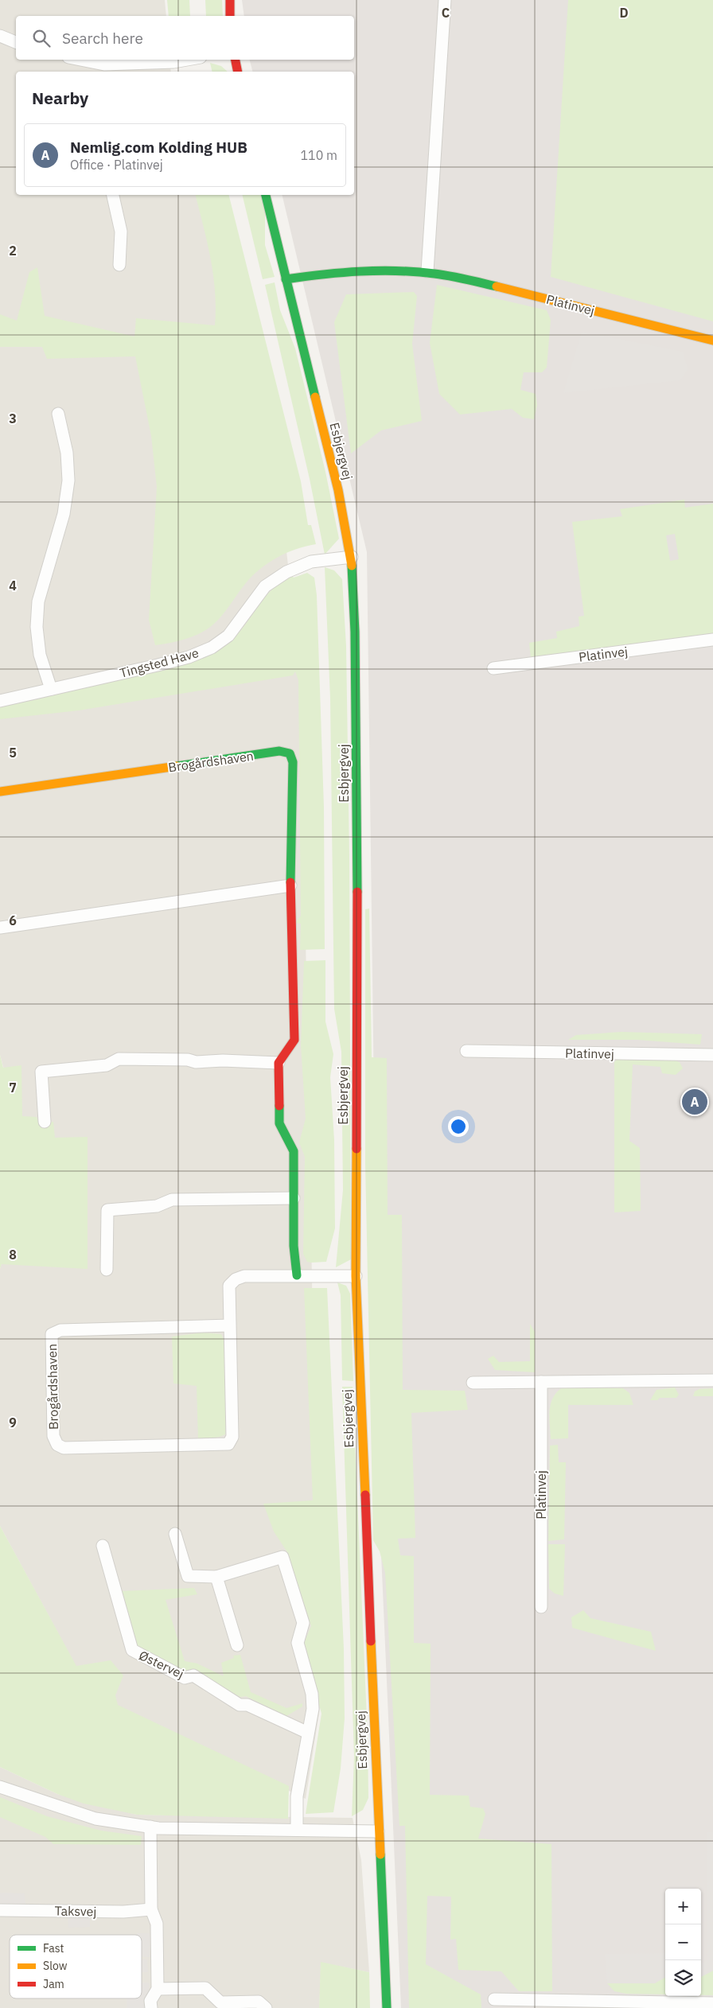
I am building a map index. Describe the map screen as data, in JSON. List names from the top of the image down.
{
  "streets": {
    "main road": ["Platinvej", "Esbjergvej", "Brogårdshaven"],
    "street": ["Tingsted Have", "Østervej", "Taksvej"]
  },
  "crossings": [
    ["Platinvej", "Esbjergvej"],
    ["Esbjergvej", "Tingsted Have"],
    ["Esbjergvej", "Brogårdshaven"]
  ],
  "legend": ["Fast", "Slow", "Jam"],
  "page": {
    "search": "Search here",
    "heading": "Nearby",
    "list": [
      {
        "mark": "A",
        "name": "Nemlig.com Kolding HUB",
        "note": "Office · Platinvej",
        "value": "110 m"
      }
    ],
    "pins": "A",
    "map_buttons": ["+", "−"]
  },
  "grid": {
    "columns": ["C", "D"],
    "rows": [
      "2",
      "3",
      "4",
      "5",
      "6",
      "7",
      "8",
      "9"
    ]
  }
}
